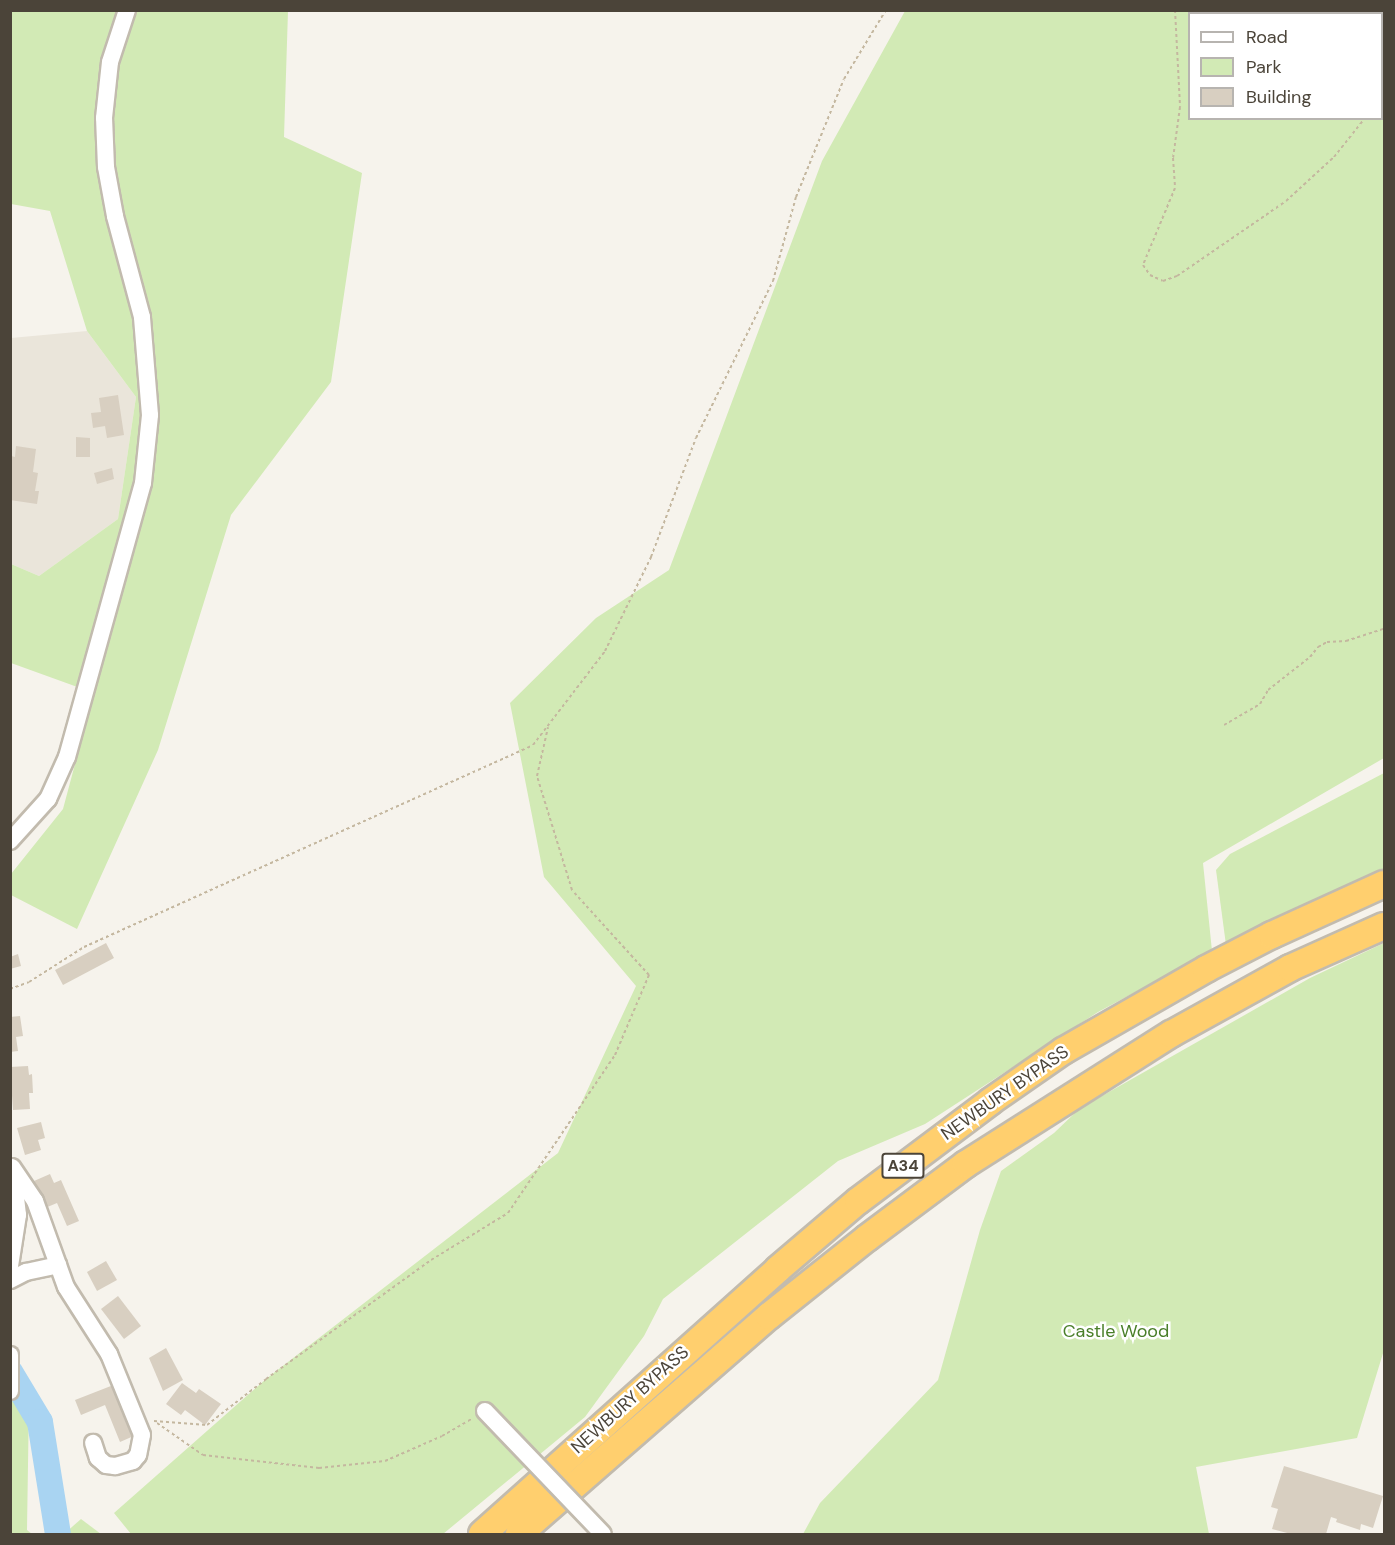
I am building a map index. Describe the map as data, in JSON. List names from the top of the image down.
{
  "streets": {
    "highway": ["NEWBURY BYPASS", "A34"]
  },
  "parks": ["Castle Wood"],
  "legend": ["Road", "Park", "Building"]
}
